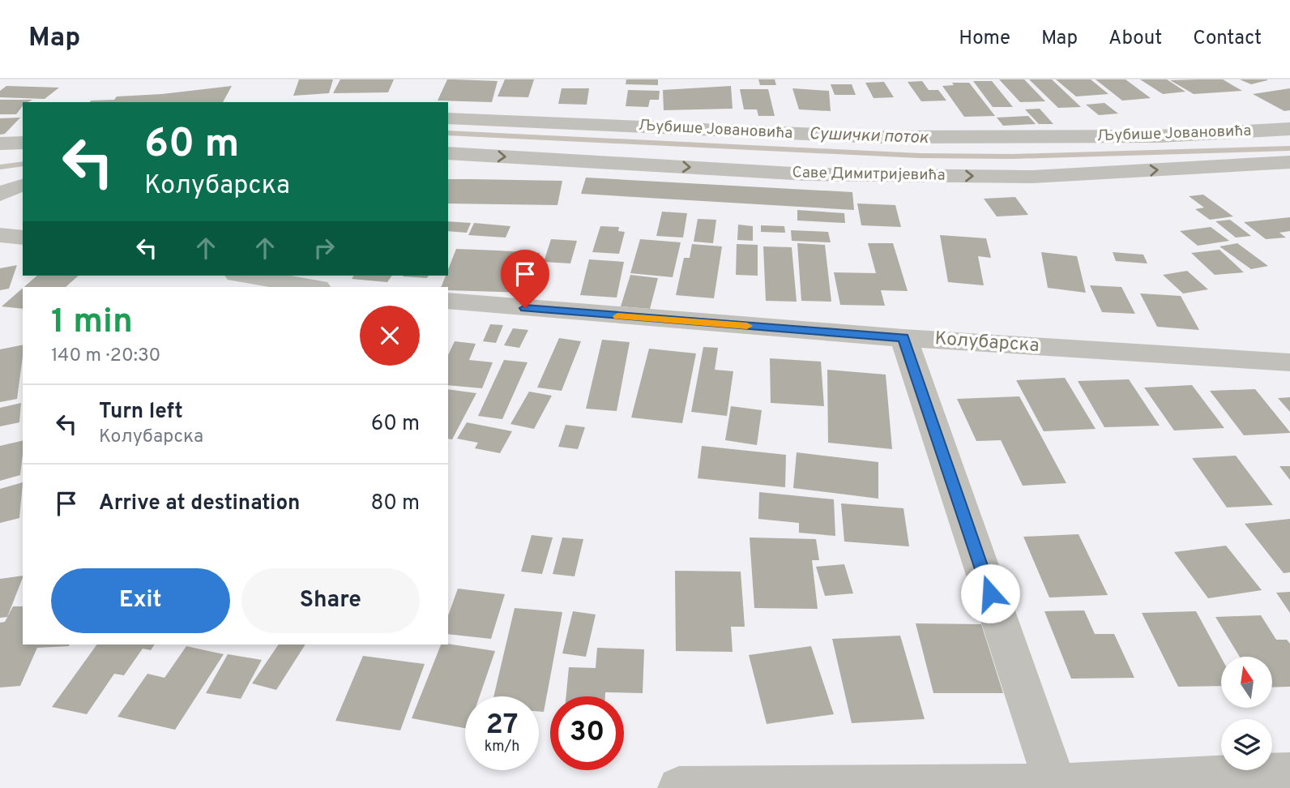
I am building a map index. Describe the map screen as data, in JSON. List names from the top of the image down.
{
  "streets": {
    "street": ["Љубише Јовановића", "Саве Димитријевића", "Колубарска"]
  },
  "one_way": ["Саве Димитријевића"],
  "water": ["Сушички поток"],
  "north": "top",
  "page": {
    "header": "Map",
    "nav": [
      "Home",
      "Map",
      "About",
      "Contact"
    ],
    "turn": ["60 m", "Колубарска"],
    "heading": ["1 min", "140 m · 20:30"],
    "list": [
      {
        "name": "Turn left",
        "note": "Колубарска",
        "value": "60 m"
      },
      {
        "name": "Arrive at destination",
        "value": "80 m"
      }
    ],
    "buttons": ["Exit", "Share"],
    "speed": "27 km/h",
    "limit": "30"
  }
}
